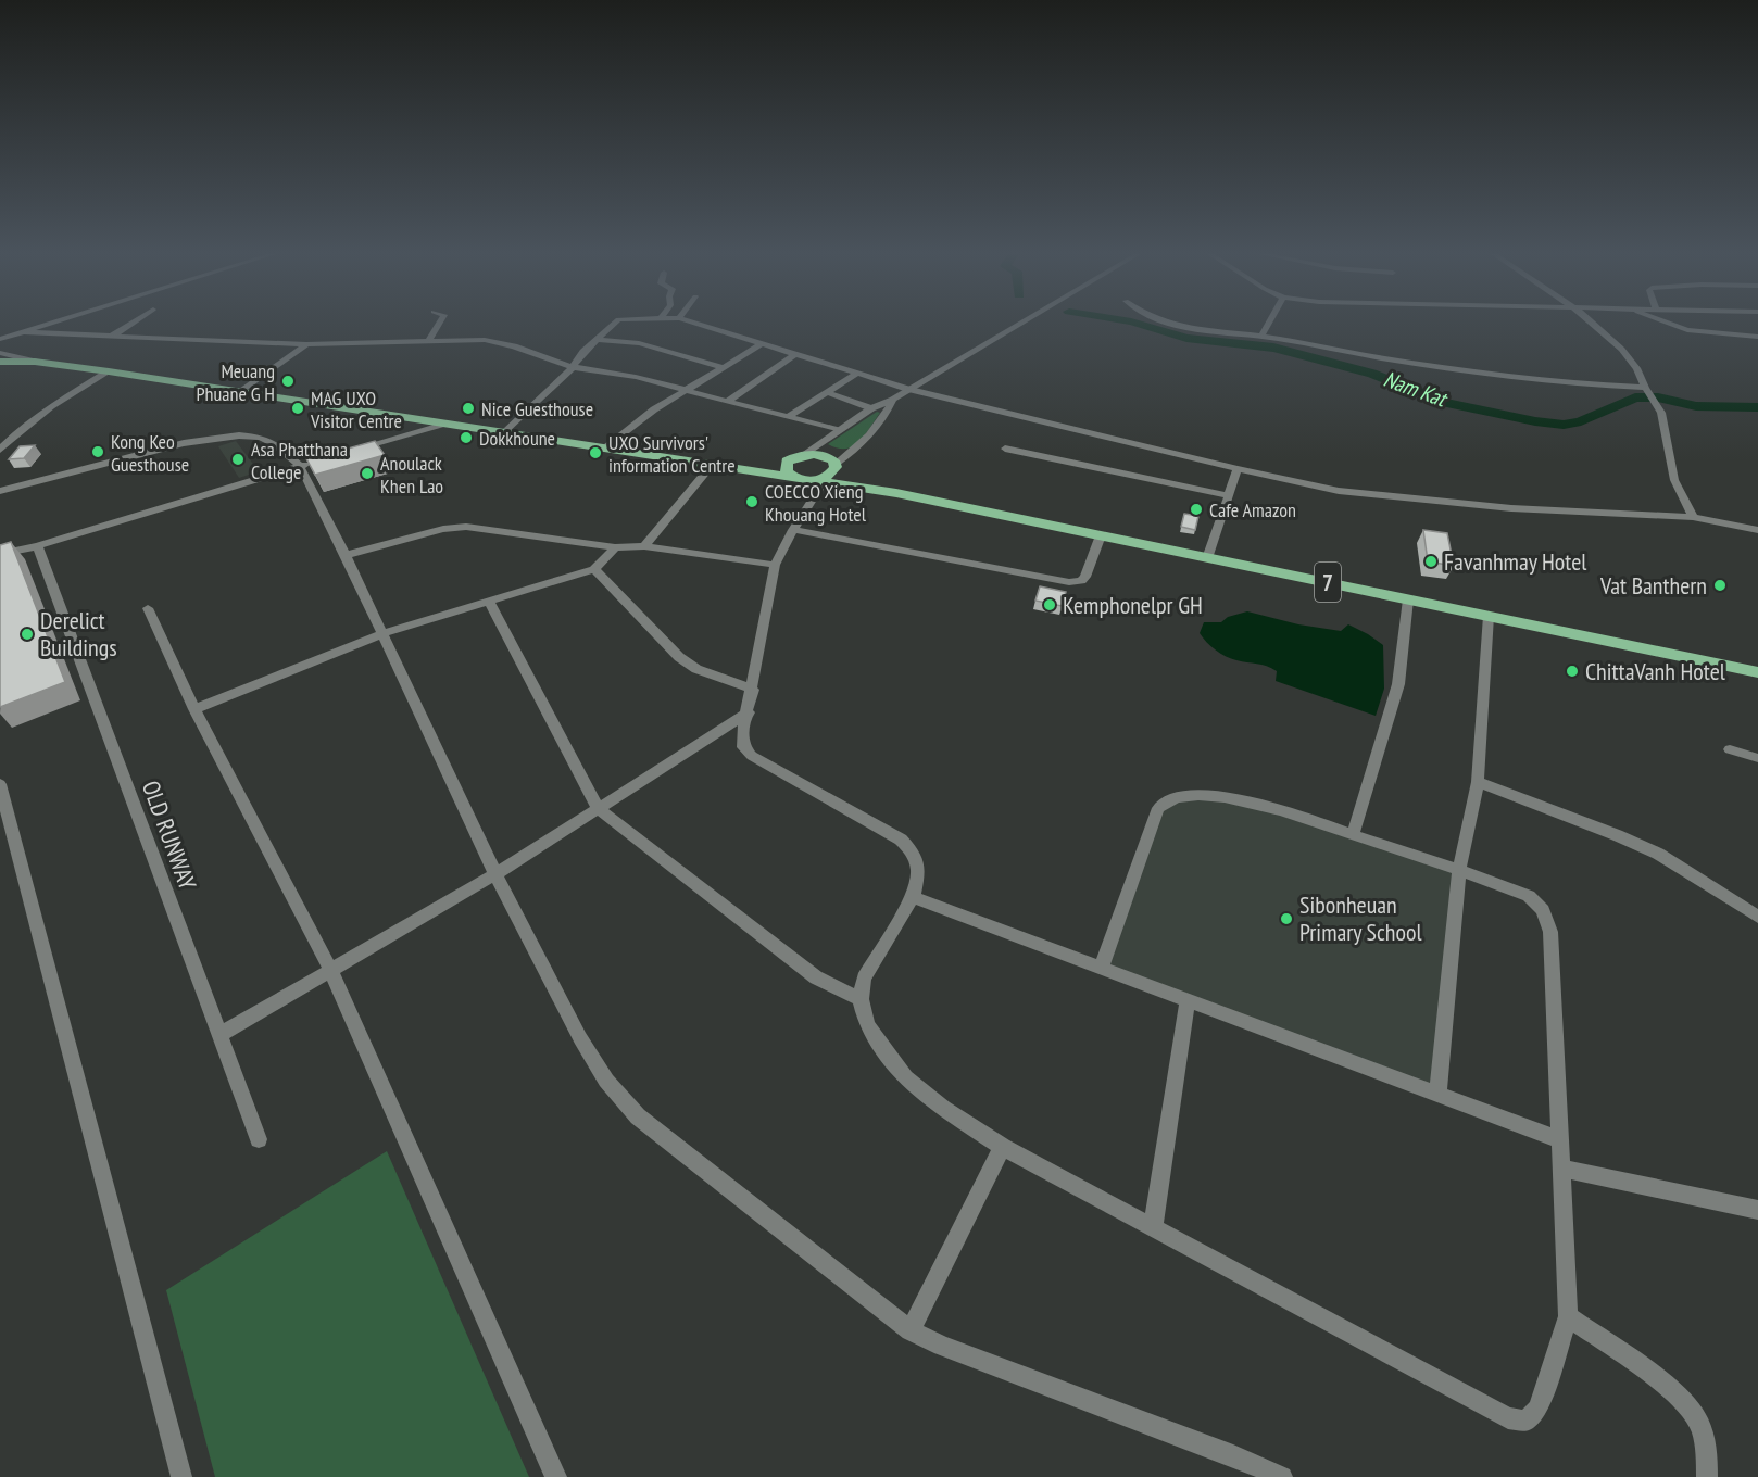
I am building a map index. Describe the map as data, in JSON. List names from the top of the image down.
{
  "streets": {
    "highway": ["7"],
    "street": ["OLD RUNWAY"]
  },
  "water": ["Nam Kat"],
  "places": [
    "Meuang Phuane G H",
    "MAG UXO Visitor Centre",
    "Nice Guesthouse",
    "Dokkhoune",
    "Kong Keo Guesthouse",
    "UXO Survivors' information Centre",
    "Asa Phatthana College",
    "Anoulack Khen Lao",
    "COECCO Xieng Khouang Hotel",
    "Cafe Amazon",
    "Favanhmay Hotel",
    "Vat Banthern",
    "Kemphonelpr GH",
    "Derelict Buildings",
    "ChittaVanh Hotel",
    "Sibonheuan Primary School"
  ]
}
